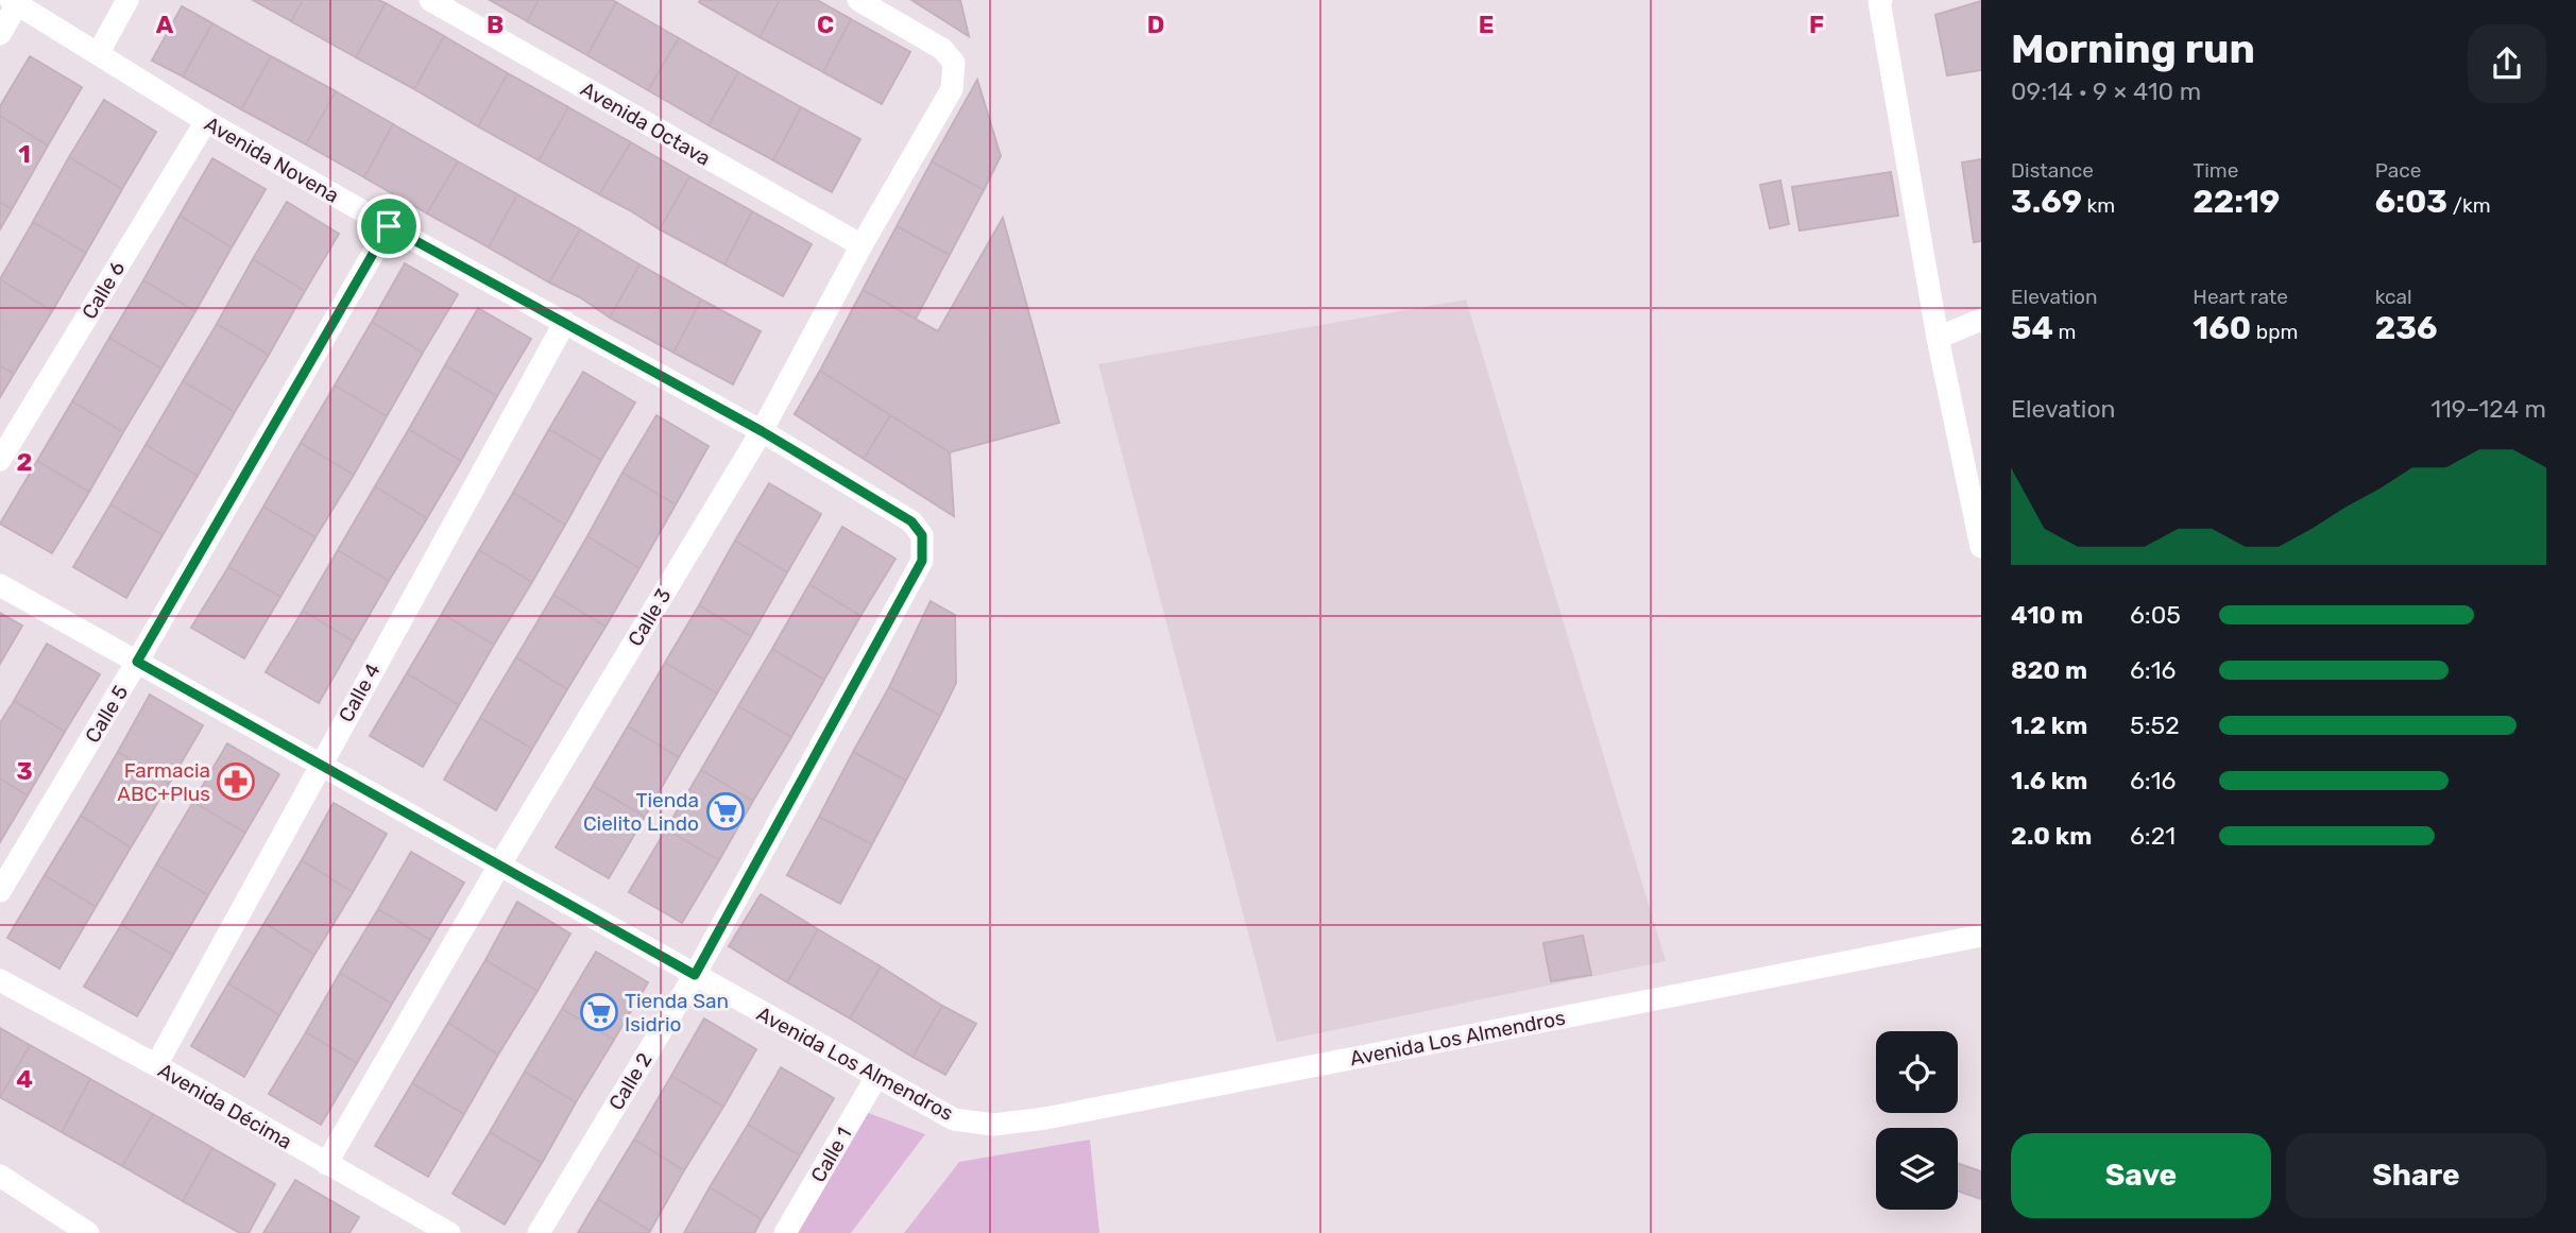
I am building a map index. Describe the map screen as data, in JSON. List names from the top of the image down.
{
  "streets": {
    "street": [
      "Avenida Octava",
      "Avenida Novena",
      "Calle 6",
      "Calle 3",
      "Calle 4",
      "Calle 5",
      "Avenida Los Almendros",
      "Calle 2",
      "Avenida Décima",
      "Calle 1"
    ]
  },
  "crossings": [
    ["Avenida Octava", "Calle 3"],
    ["Avenida Novena", "Calle 6"],
    ["Avenida Novena", "Calle 3"],
    ["Avenida Novena", "Calle 4"],
    ["Avenida Novena", "Calle 5"],
    ["Avenida Novena", "Calle 2"],
    ["Calle 3", "Avenida Los Almendros"],
    ["Calle 3", "Avenida Décima"],
    ["Calle 4", "Avenida Los Almendros"],
    ["Calle 4", "Avenida Décima"],
    ["Calle 5", "Avenida Los Almendros"],
    ["Avenida Los Almendros", "Calle 2"],
    ["Avenida Los Almendros", "Calle 1"]
  ],
  "places": {
    "pharmacy": ["Farmacia ABC+Plus"],
    "supermarket": ["Tienda Cielito Lindo", "Tienda San Isidrio"]
  },
  "page": {
    "heading": ["Morning run", "09:14 · 9 × 410 m"],
    "stats": [
      ["Distance", "3.69 km"],
      ["Time", "22:19"],
      ["Pace", "6:03 /km"],
      ["Elevation", "54 m"],
      ["Heart rate", "160 bpm"],
      ["kcal", "236"]
    ],
    "chart": ["Elevation", "119–124 m"],
    "list": [
      {
        "name": "410 m",
        "note": "6:05"
      },
      {
        "name": "820 m",
        "note": "6:16"
      },
      {
        "name": "1.2 km",
        "note": "5:52"
      },
      {
        "name": "1.6 km",
        "note": "6:16"
      },
      {
        "name": "2.0 km",
        "note": "6:21"
      }
    ],
    "buttons": ["Save", "Share"]
  },
  "grid": {
    "columns": [
      "A",
      "B",
      "C",
      "D",
      "E",
      "F"
    ],
    "rows": [
      "1",
      "2",
      "3",
      "4"
    ]
  }
}
